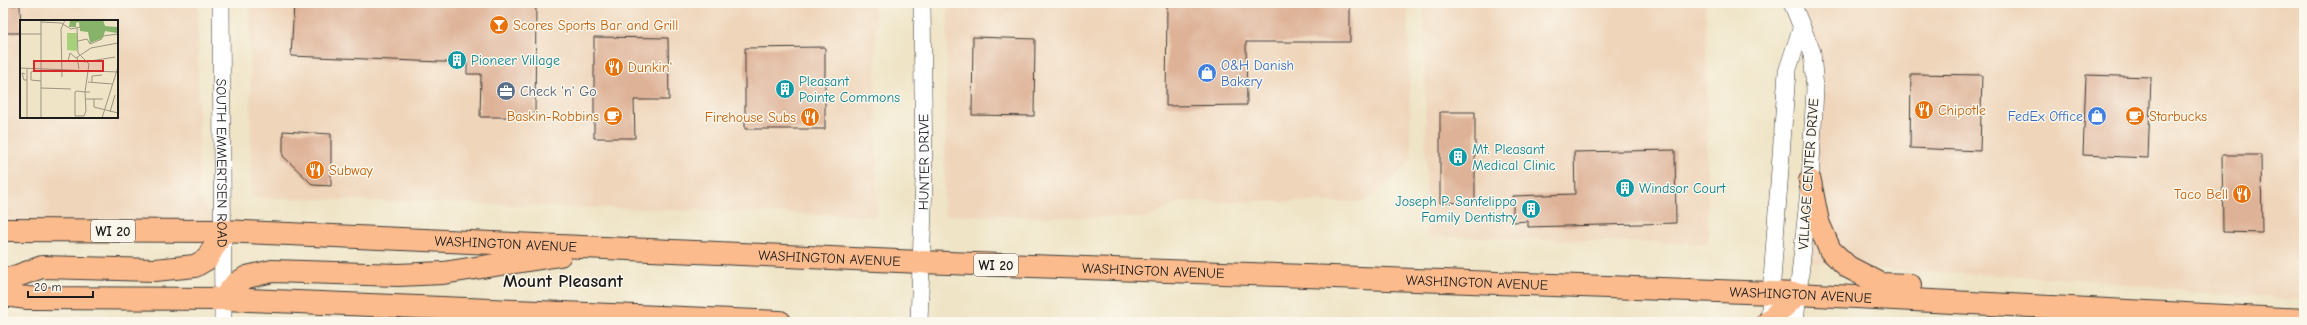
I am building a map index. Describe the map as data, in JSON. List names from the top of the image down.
{
  "streets": {
    "main road": ["WI 20", "WASHINGTON AVENUE"],
    "street": ["SOUTH EMMERTSEN ROAD", "HUNTER DRIVE", "VILLAGE CENTER DRIVE"]
  },
  "crossings": [
    ["SOUTH EMMERTSEN ROAD", "WASHINGTON AVENUE"],
    ["HUNTER DRIVE", "WASHINGTON AVENUE"],
    ["VILLAGE CENTER DRIVE", "WASHINGTON AVENUE"]
  ],
  "districts": ["Mount Pleasant"],
  "places": {
    "bar": ["Scores Sports Bar and Grill"],
    "building": [
      "Pioneer Village",
      "Pleasant Pointe Commons",
      "Mt. Pleasant Medical Clinic",
      "Windsor Court",
      "Joseph P. Sanfelippo Family Dentistry"
    ],
    "restaurant": [
      "Dunkin'",
      "Chipotle",
      "Firehouse Subs",
      "Subway",
      "Taco Bell"
    ],
    "shop": ["O&H Danish Bakery", "FedEx Office"],
    "office": ["Check 'n' Go"],
    "cafe": ["Baskin-Robbins", "Starbucks"]
  },
  "scale_bar": "20 m"
}
